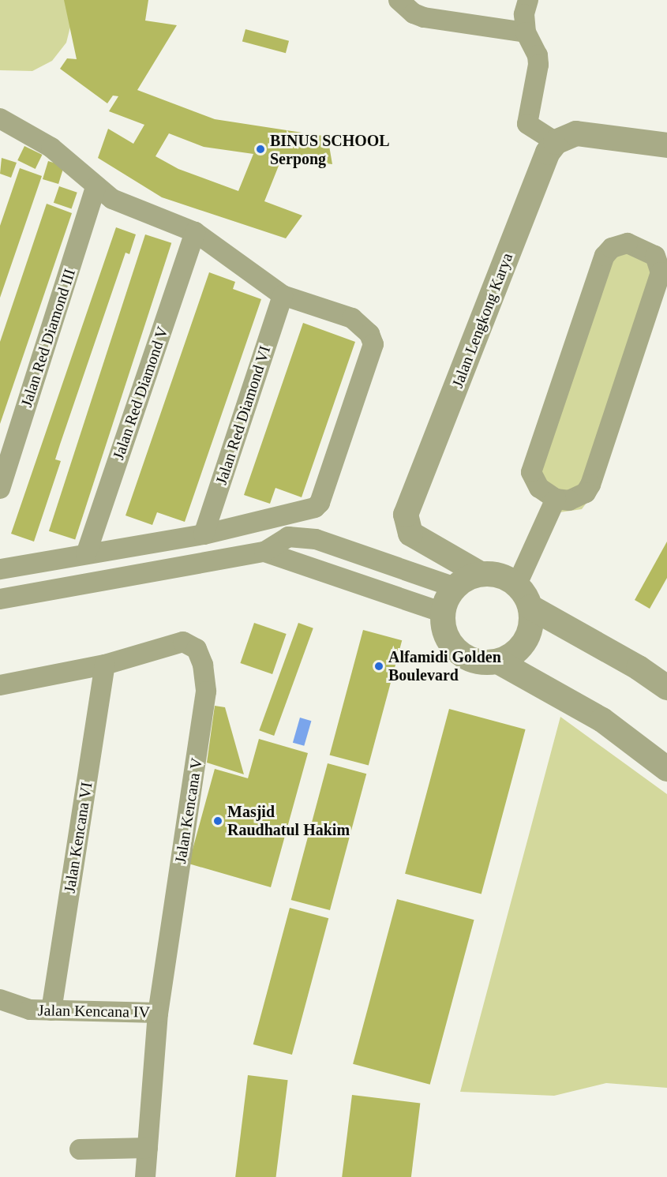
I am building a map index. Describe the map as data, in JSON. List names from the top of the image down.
{
  "streets": {
    "street": [
      "Jalan Lengkong Karya",
      "Jalan Red Diamond III",
      "Jalan Red Diamond V",
      "Jalan Red Diamond VI",
      "Jalan Kencana V",
      "Jalan Kencana VI",
      "Jalan Kencana IV"
    ]
  },
  "crossings": [
    ["Jalan Kencana V", "Jalan Kencana VI"],
    ["Jalan Kencana V", "Jalan Kencana IV"],
    ["Jalan Kencana VI", "Jalan Kencana IV"]
  ],
  "places": ["BINUS SCHOOL Serpong", "Alfamidi Golden Boulevard", "Masjid Raudhatul Hakim"]
}
